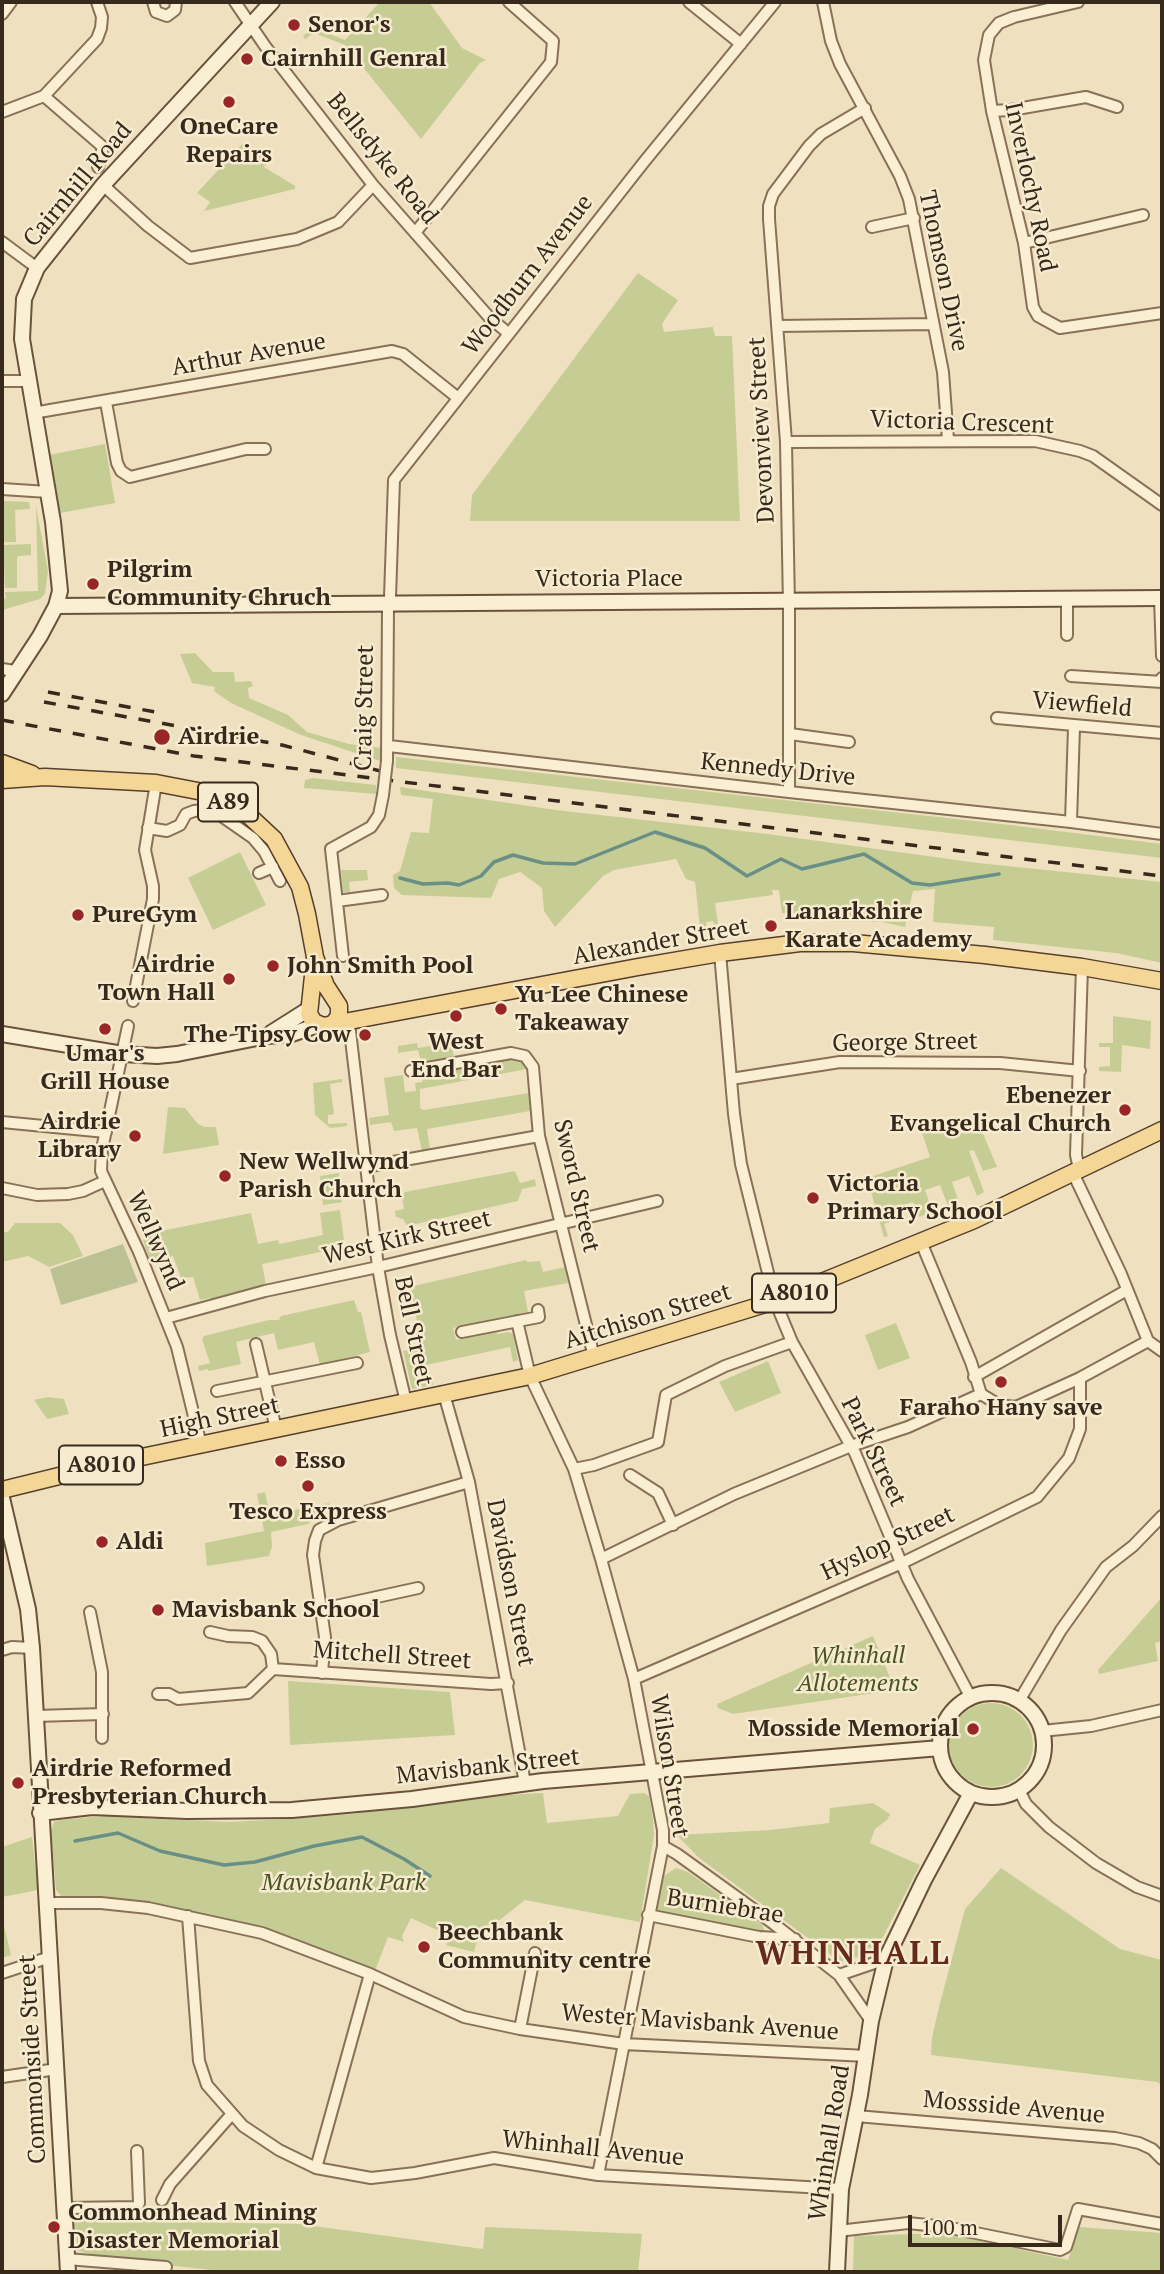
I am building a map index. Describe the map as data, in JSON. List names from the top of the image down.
{
  "streets": {
    "main road": [
      "A89",
      "Alexander Street",
      "A8010",
      "Aitchison Street",
      "High Street"
    ],
    "street": [
      "Bellsdyke Road",
      "Cairnhill Road",
      "Inverlochy Road",
      "Thomson Drive",
      "Woodburn Avenue",
      "Arthur Avenue",
      "Victoria Crescent",
      "Devonview Street",
      "Victoria Place",
      "Viewfield",
      "Craig Street",
      "Kennedy Drive",
      "George Street",
      "Sword Street",
      "West Kirk Street",
      "Wellwynd",
      "Bell Street",
      "Park Street",
      "Hyslop Street",
      "Davidson Street",
      "Mitchell Street",
      "Wilson Street",
      "Mavisbank Street",
      "Burniebrae",
      "Wester Mavisbank Avenue",
      "Commonside Street",
      "Mossside Avenue",
      "Whinhall Road",
      "Whinhall Avenue"
    ]
  },
  "crossings": [
    ["Bellsdyke Road", "Cairnhill Road"],
    ["Bellsdyke Road", "Woodburn Avenue"],
    ["Cairnhill Road", "Arthur Avenue"],
    ["Cairnhill Road", "Victoria Place"],
    ["Thomson Drive", "Victoria Crescent"],
    ["Thomson Drive", "Devonview Street"],
    ["Woodburn Avenue", "Arthur Avenue"],
    ["Woodburn Avenue", "Victoria Place"],
    ["Woodburn Avenue", "Craig Street"],
    ["Victoria Crescent", "Devonview Street"],
    ["Devonview Street", "Victoria Place"],
    ["Devonview Street", "Kennedy Drive"],
    ["Victoria Place", "Craig Street"],
    ["Craig Street", "Kennedy Drive"],
    ["A89", "Alexander Street"],
    ["A89", "Bell Street"],
    ["Alexander Street", "Bell Street"],
    ["Alexander Street", "Park Street"],
    ["George Street", "Park Street"],
    ["Sword Street", "West Kirk Street"],
    ["Sword Street", "Aitchison Street"],
    ["West Kirk Street", "Wellwynd"],
    ["West Kirk Street", "Bell Street"],
    ["Wellwynd", "High Street"],
    ["Aitchison Street", "Bell Street"],
    ["Aitchison Street", "High Street"],
    ["Aitchison Street", "Park Street"],
    ["Aitchison Street", "Davidson Street"],
    ["Aitchison Street", "Wilson Street"],
    ["Bell Street", "High Street"],
    ["Park Street", "Hyslop Street"],
    ["Park Street", "Mavisbank Street"],
    ["Park Street", "Whinhall Road"],
    ["Hyslop Street", "Wilson Street"],
    ["Davidson Street", "Mitchell Street"],
    ["Davidson Street", "Mavisbank Street"],
    ["Wilson Street", "Mavisbank Street"],
    ["Wilson Street", "Burniebrae"],
    ["Wilson Street", "Wester Mavisbank Avenue"],
    ["Wilson Street", "Whinhall Avenue"],
    ["Mavisbank Street", "Commonside Street"],
    ["Mavisbank Street", "Whinhall Road"],
    ["Wester Mavisbank Avenue", "Commonside Street"],
    ["Wester Mavisbank Avenue", "Whinhall Road"],
    ["Wester Mavisbank Avenue", "Whinhall Avenue"],
    ["Mossside Avenue", "Whinhall Road"],
    ["Whinhall Road", "Whinhall Avenue"]
  ],
  "districts": ["WHINHALL"],
  "parks": ["Whinhall Allotements", "Mavisbank Park"],
  "places": [
    "Senor's",
    "Cairnhill Genral",
    "OneCare Repairs",
    "Pilgrim Community Chruch",
    "Airdrie",
    "PureGym",
    "Lanarkshire Karate Academy",
    "John Smith Pool",
    "Airdrie Town Hall",
    "Yu Lee Chinese Takeaway",
    "West End Bar",
    "Umar's Grill House",
    "The Tipsy Cow",
    "Ebenezer Evangelical Church",
    "Airdrie Library",
    "New Wellwynd Parish Church",
    "Victoria Primary School",
    "Faraho Hany save",
    "Esso",
    "Tesco Express",
    "Aldi",
    "Mavisbank School",
    "Mosside Memorial",
    "Airdrie Reformed Presbyterian Church",
    "Beechbank Community centre",
    "Commonhead Mining Disaster Memorial"
  ],
  "scale_bar": "100 m"
}
